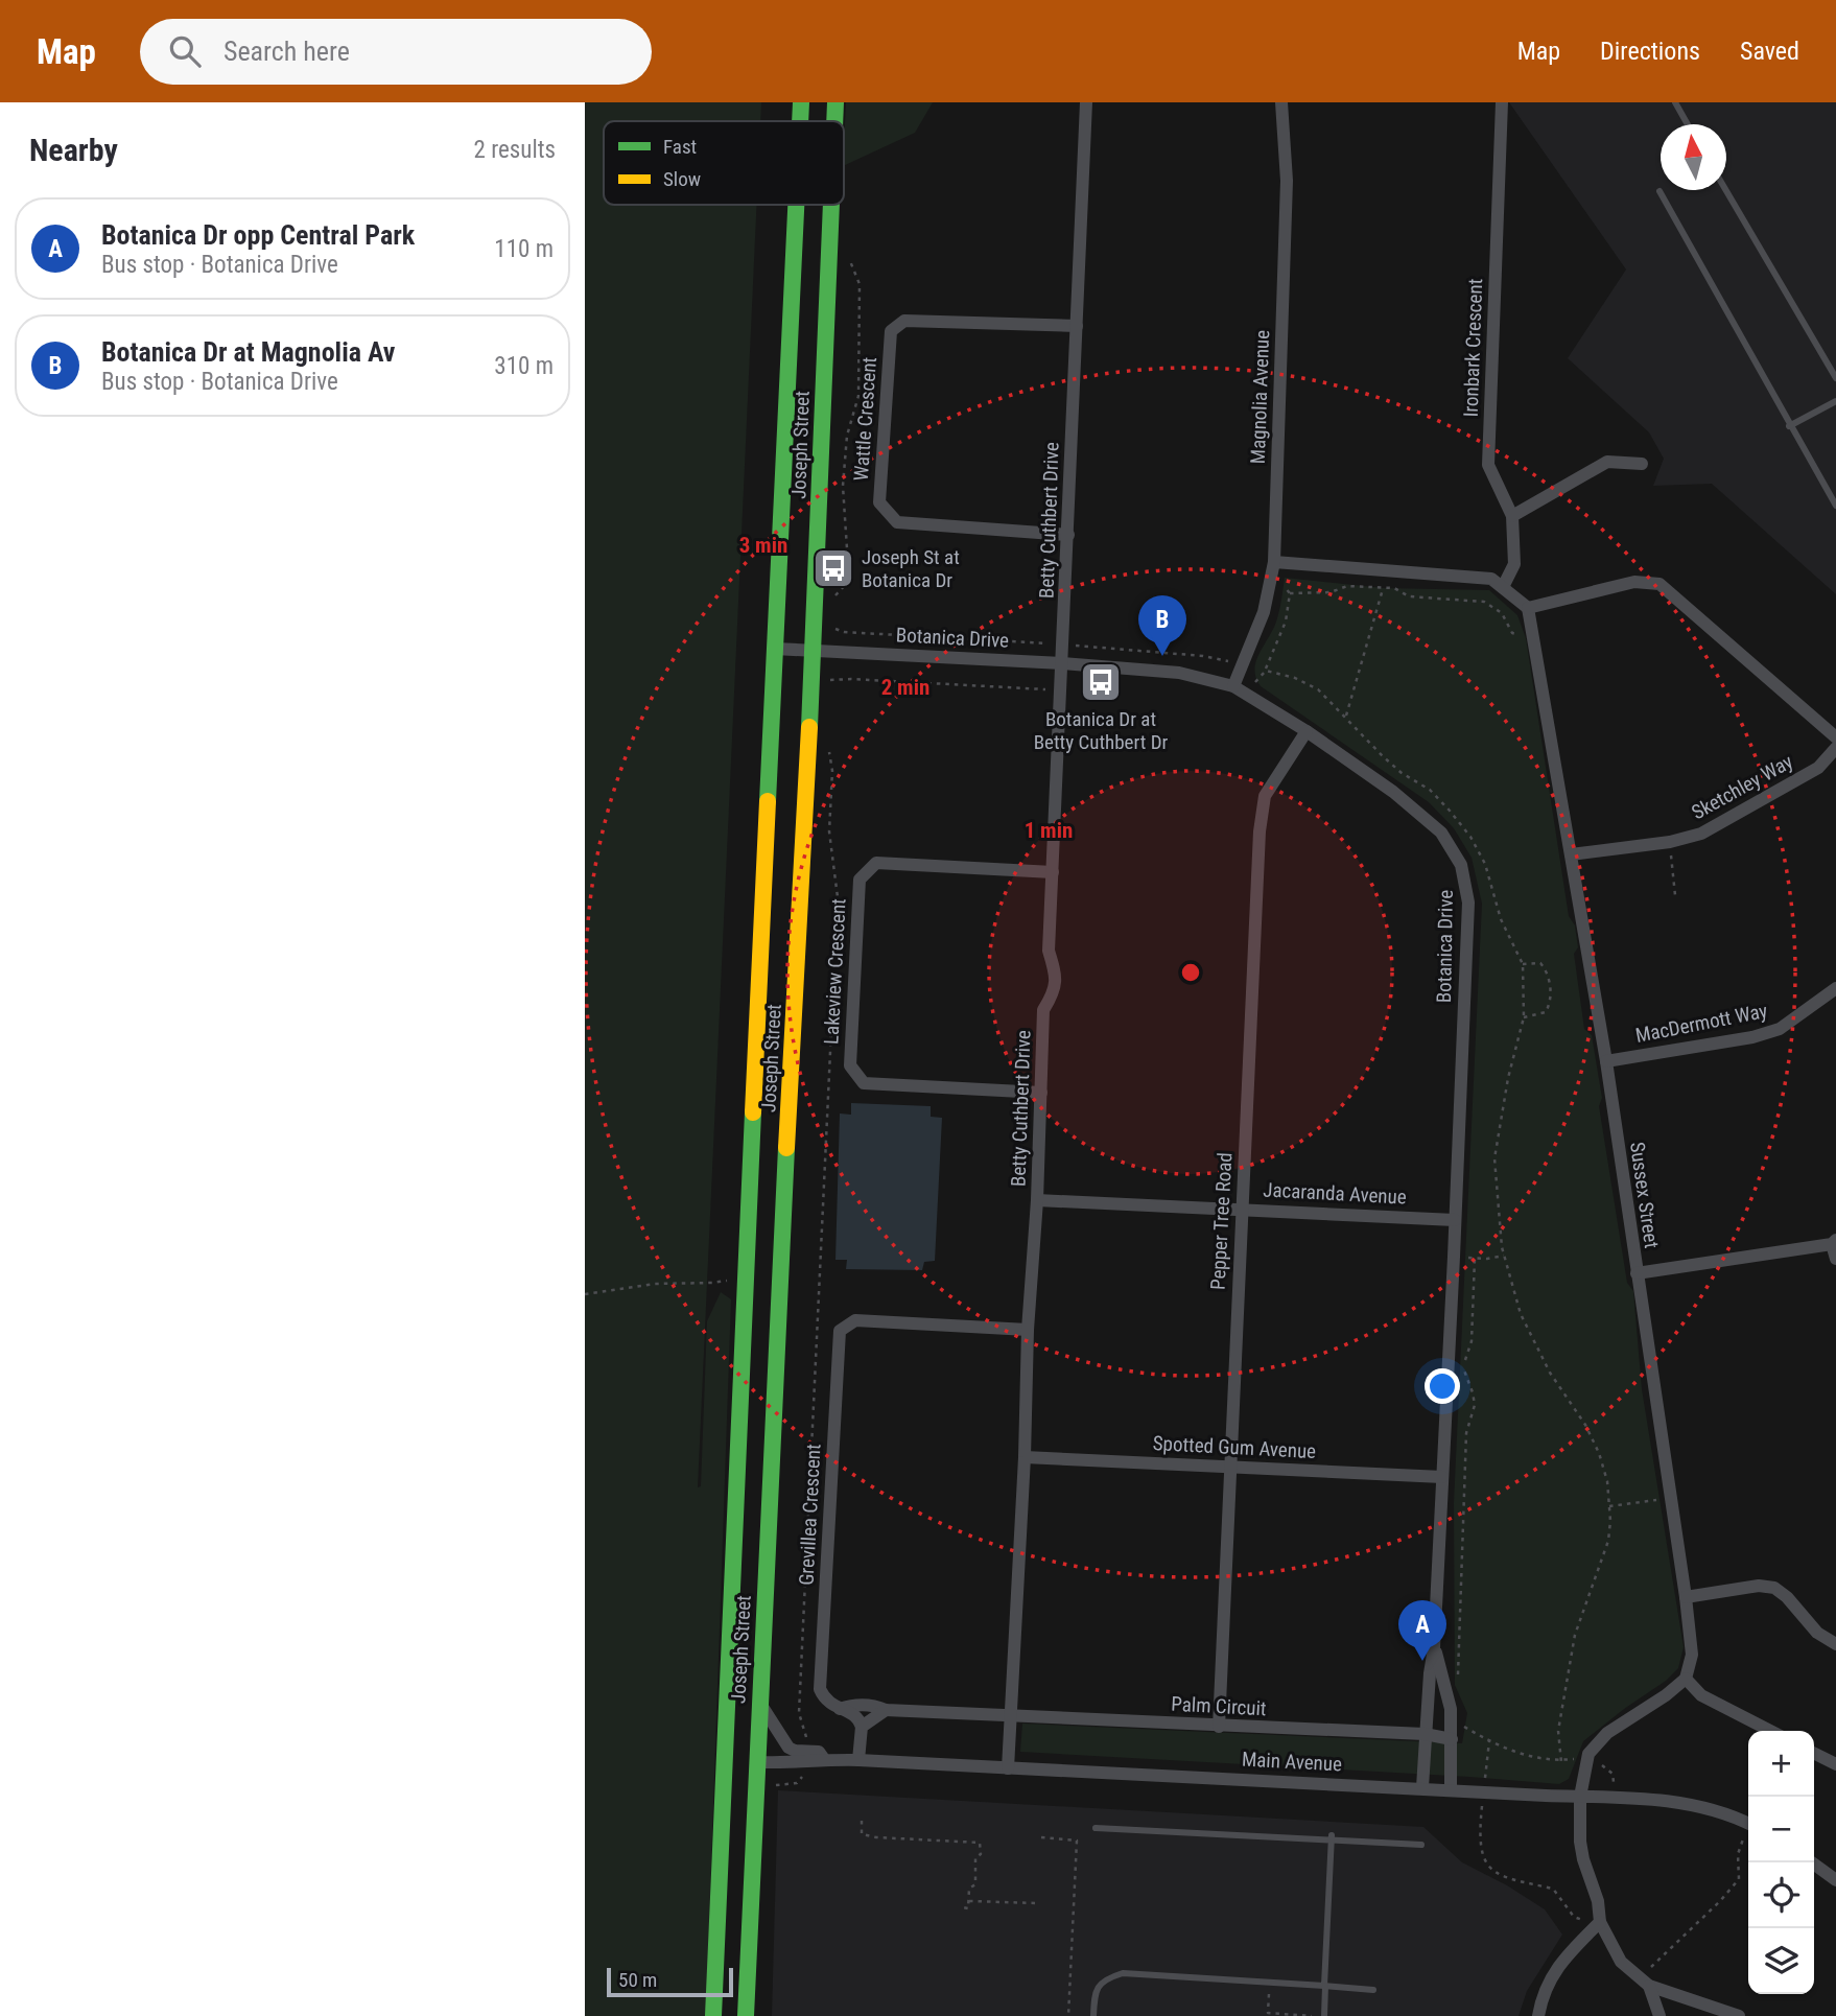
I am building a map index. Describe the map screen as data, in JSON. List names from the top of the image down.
{
  "streets": {
    "highway": ["Joseph Street"],
    "street": [
      "Ironbark Crescent",
      "Magnolia Avenue",
      "Wattle Crescent",
      "Betty Cuthbert Drive",
      "Botanica Drive",
      "Sketchley Way",
      "Lakeview Crescent",
      "MacDermott Way",
      "Jacaranda Avenue",
      "Sussex Street",
      "Pepper Tree Road",
      "Spotted Gum Avenue",
      "Grevillea Crescent",
      "Palm Circuit",
      "Main Avenue"
    ]
  },
  "crossings": [
    ["Magnolia Avenue", "Botanica Drive"],
    ["Wattle Crescent", "Betty Cuthbert Drive"],
    ["Joseph Street", "Botanica Drive"],
    ["Joseph Street", "Main Avenue"],
    ["Betty Cuthbert Drive", "Botanica Drive"],
    ["Betty Cuthbert Drive", "Lakeview Crescent"],
    ["Betty Cuthbert Drive", "Jacaranda Avenue"],
    ["Betty Cuthbert Drive", "Spotted Gum Avenue"],
    ["Betty Cuthbert Drive", "Grevillea Crescent"],
    ["Betty Cuthbert Drive", "Palm Circuit"],
    ["Betty Cuthbert Drive", "Main Avenue"],
    ["Botanica Drive", "Jacaranda Avenue"],
    ["Botanica Drive", "Pepper Tree Road"],
    ["Botanica Drive", "Spotted Gum Avenue"],
    ["Botanica Drive", "Palm Circuit"],
    ["Botanica Drive", "Main Avenue"],
    ["Sketchley Way", "Sussex Street"],
    ["MacDermott Way", "Sussex Street"],
    ["Jacaranda Avenue", "Pepper Tree Road"],
    ["Pepper Tree Road", "Spotted Gum Avenue"],
    ["Pepper Tree Road", "Palm Circuit"]
  ],
  "places": {
    "bus stop": ["Joseph St at Botanica Dr", "Botanica Dr at Betty Cuthbert Dr"]
  },
  "legend": ["Fast", "Slow"],
  "scale_bar": "50 m",
  "north": "top",
  "page": {
    "header": "Map",
    "search": "Search here",
    "nav": ["Map", "Directions", "Saved"],
    "heading": ["Nearby", "2 results"],
    "list": [
      {
        "mark": "A",
        "name": "Botanica Dr opp Central Park",
        "note": "Bus stop · Botanica Drive",
        "value": "110 m"
      },
      {
        "mark": "B",
        "name": "Botanica Dr at Magnolia Av",
        "note": "Bus stop · Botanica Drive",
        "value": "310 m"
      }
    ],
    "pins": ["B", "A"],
    "map_buttons": ["+", "−"],
    "scale": "50 m"
  },
  "rings": ["3 min", "2 min", "1 min"]
}
